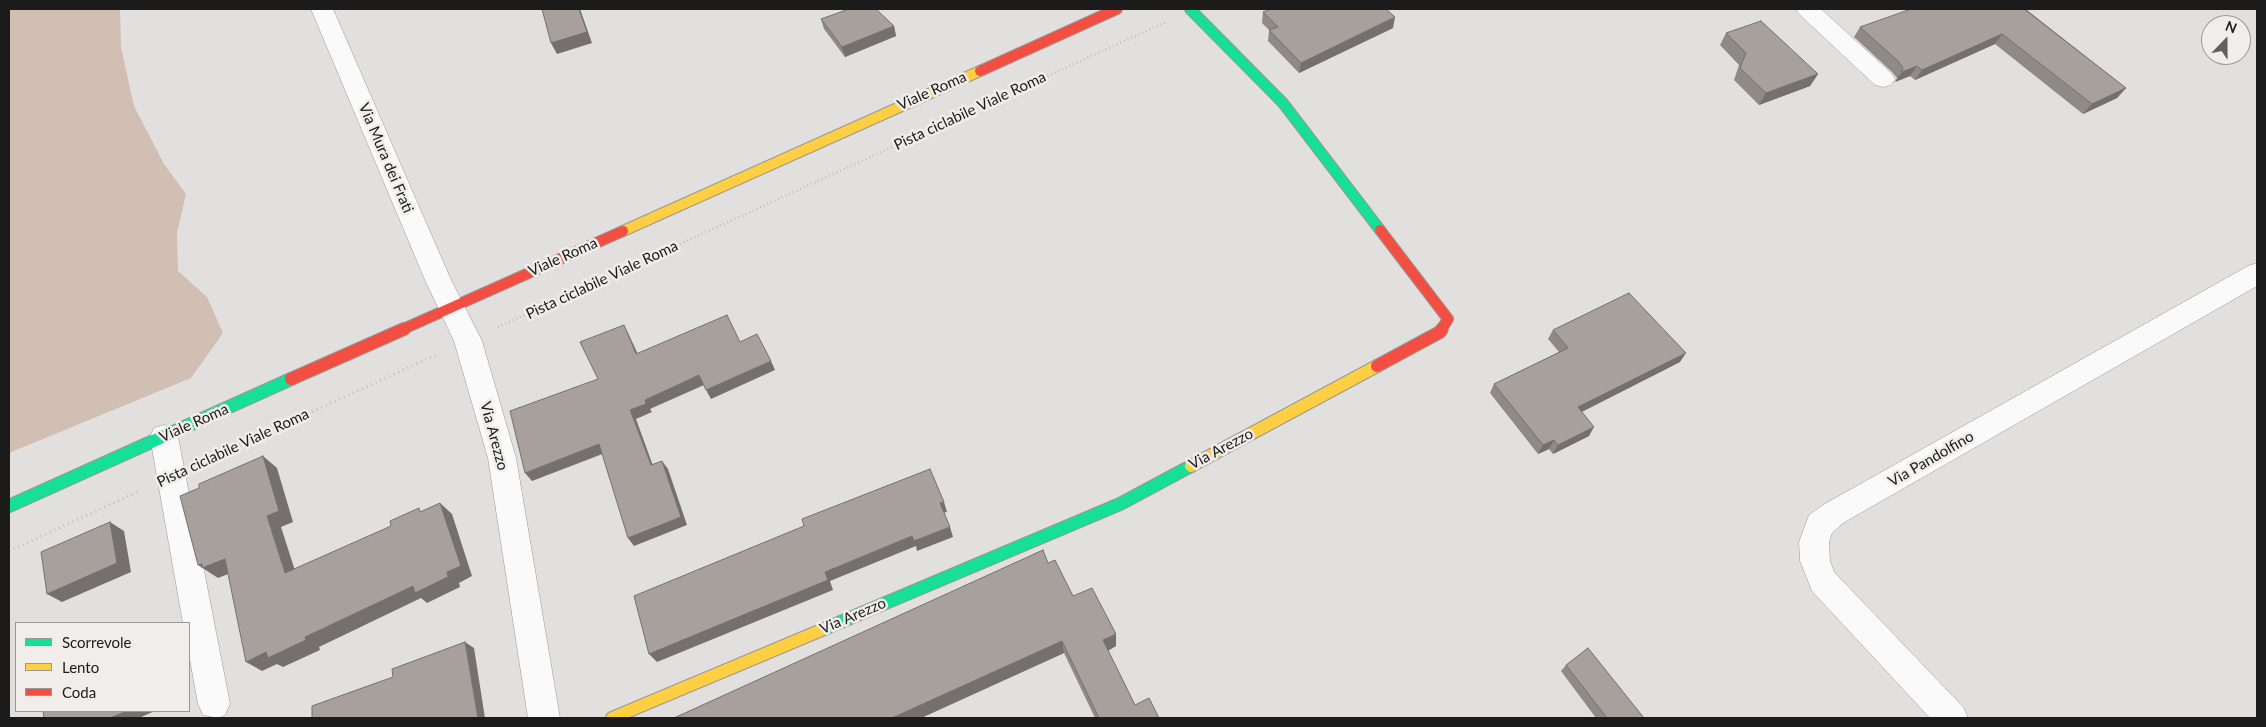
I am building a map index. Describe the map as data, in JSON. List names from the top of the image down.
{
  "streets": {
    "street": [
      "Viale Roma",
      "Via Mura dei Frati",
      "Via Arezzo",
      "Via Pandolfino"
    ],
    "path": ["Pista ciclabile Viale Roma"]
  },
  "crossings": [
    ["Viale Roma", "Via Mura dei Frati"],
    ["Viale Roma", "Via Arezzo"],
    ["Pista ciclabile Viale Roma", "Via Arezzo"],
    ["Via Mura dei Frati", "Via Arezzo"]
  ],
  "legend": ["Scorrevole", "Lento", "Coda"],
  "north": "top"
}
